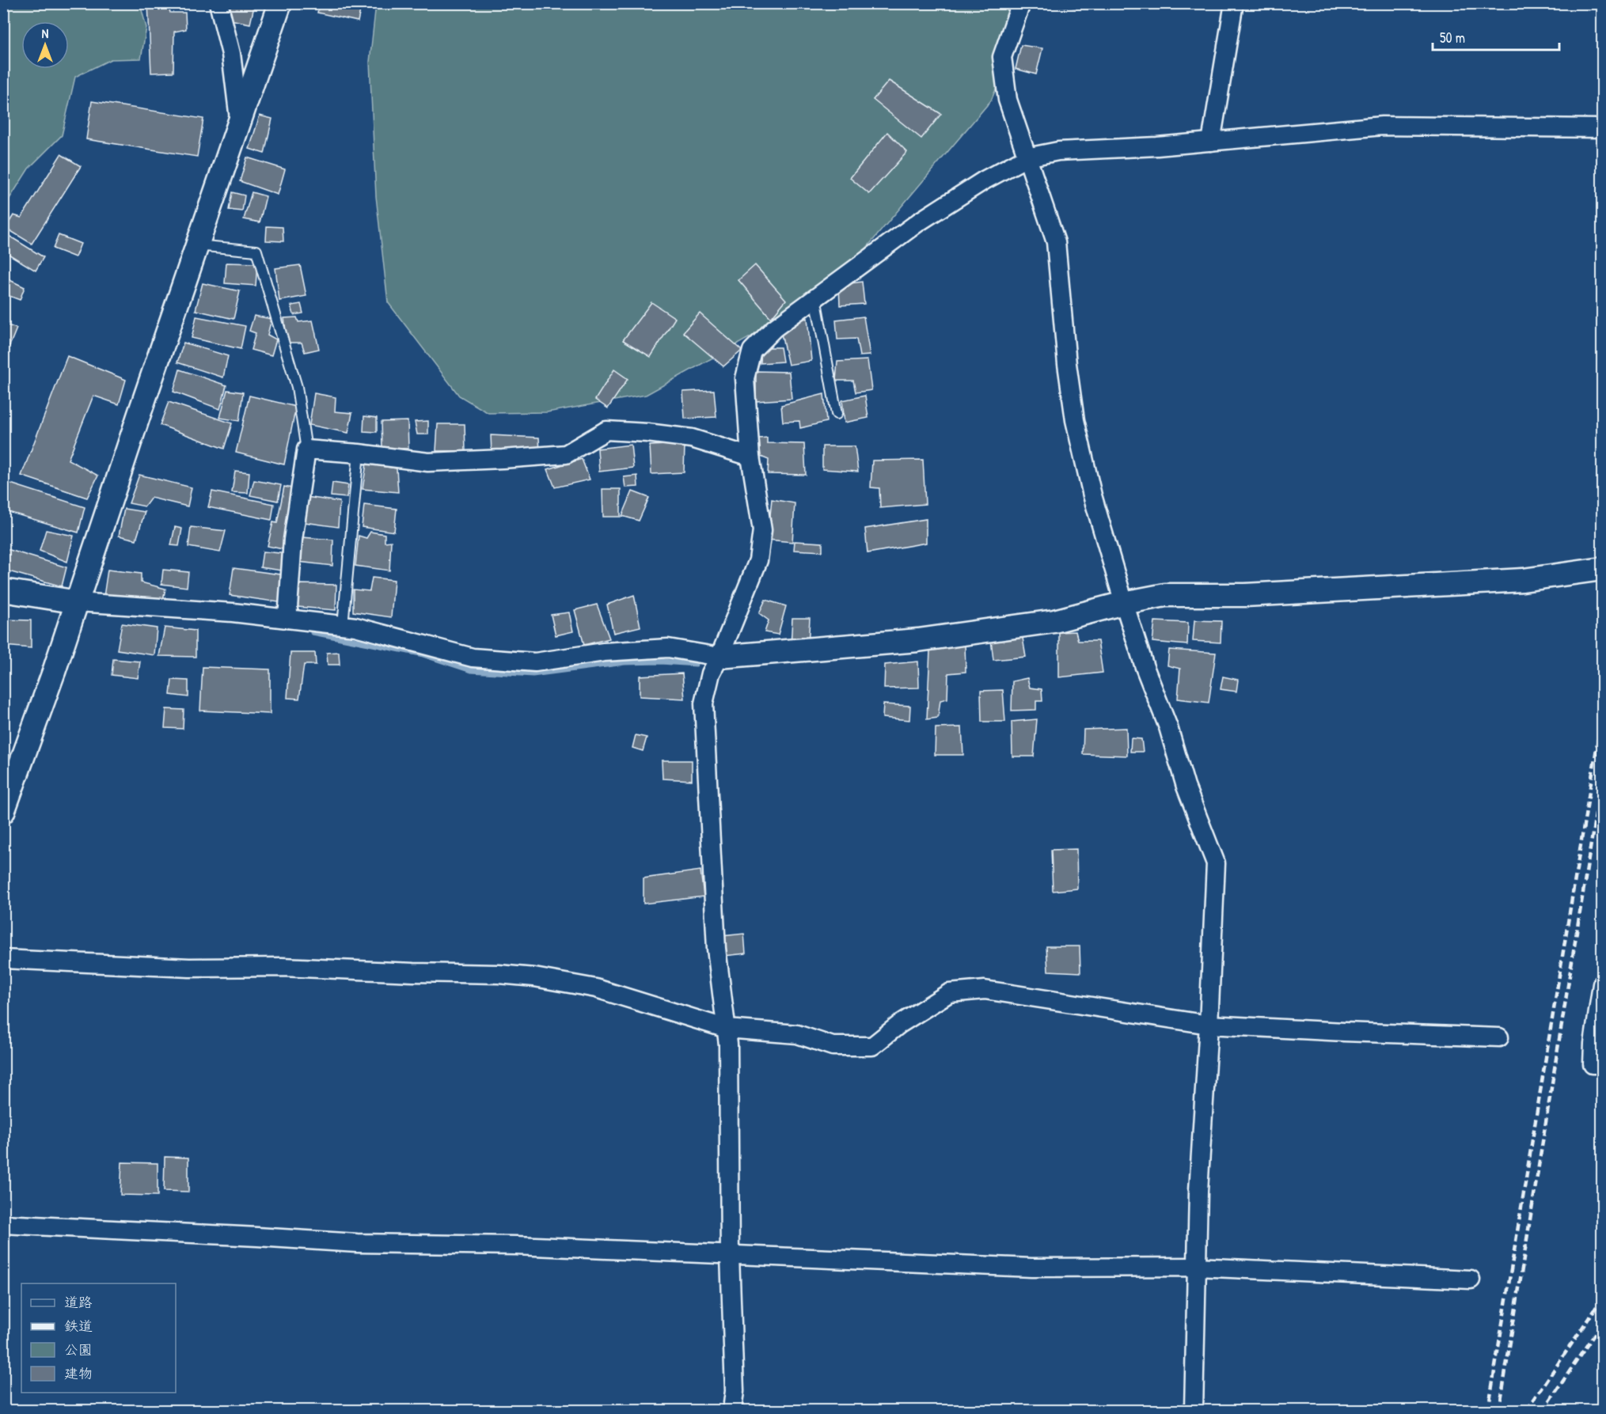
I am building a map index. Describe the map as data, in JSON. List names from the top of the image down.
{
  "legend": [
    "道路",
    "鉄道",
    "公園",
    "建物"
  ],
  "scale_bar": "50 m",
  "north": "top"
}
